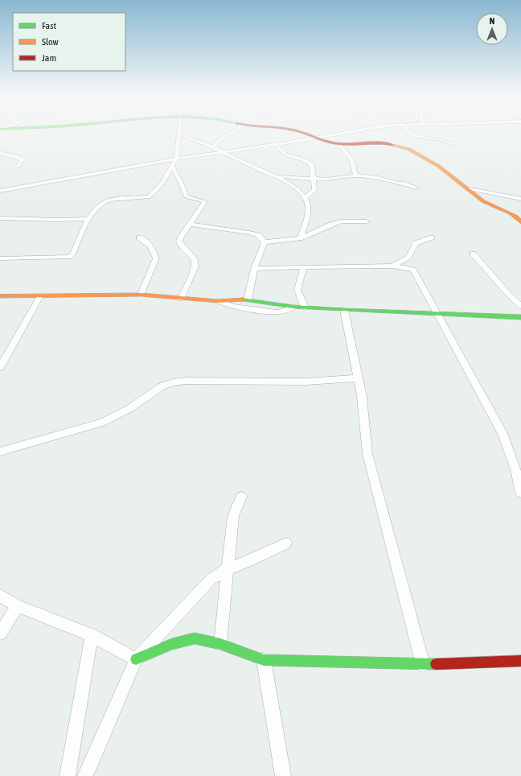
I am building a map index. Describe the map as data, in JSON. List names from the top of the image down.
{
  "legend": ["Fast", "Slow", "Jam"],
  "north": "top"
}
